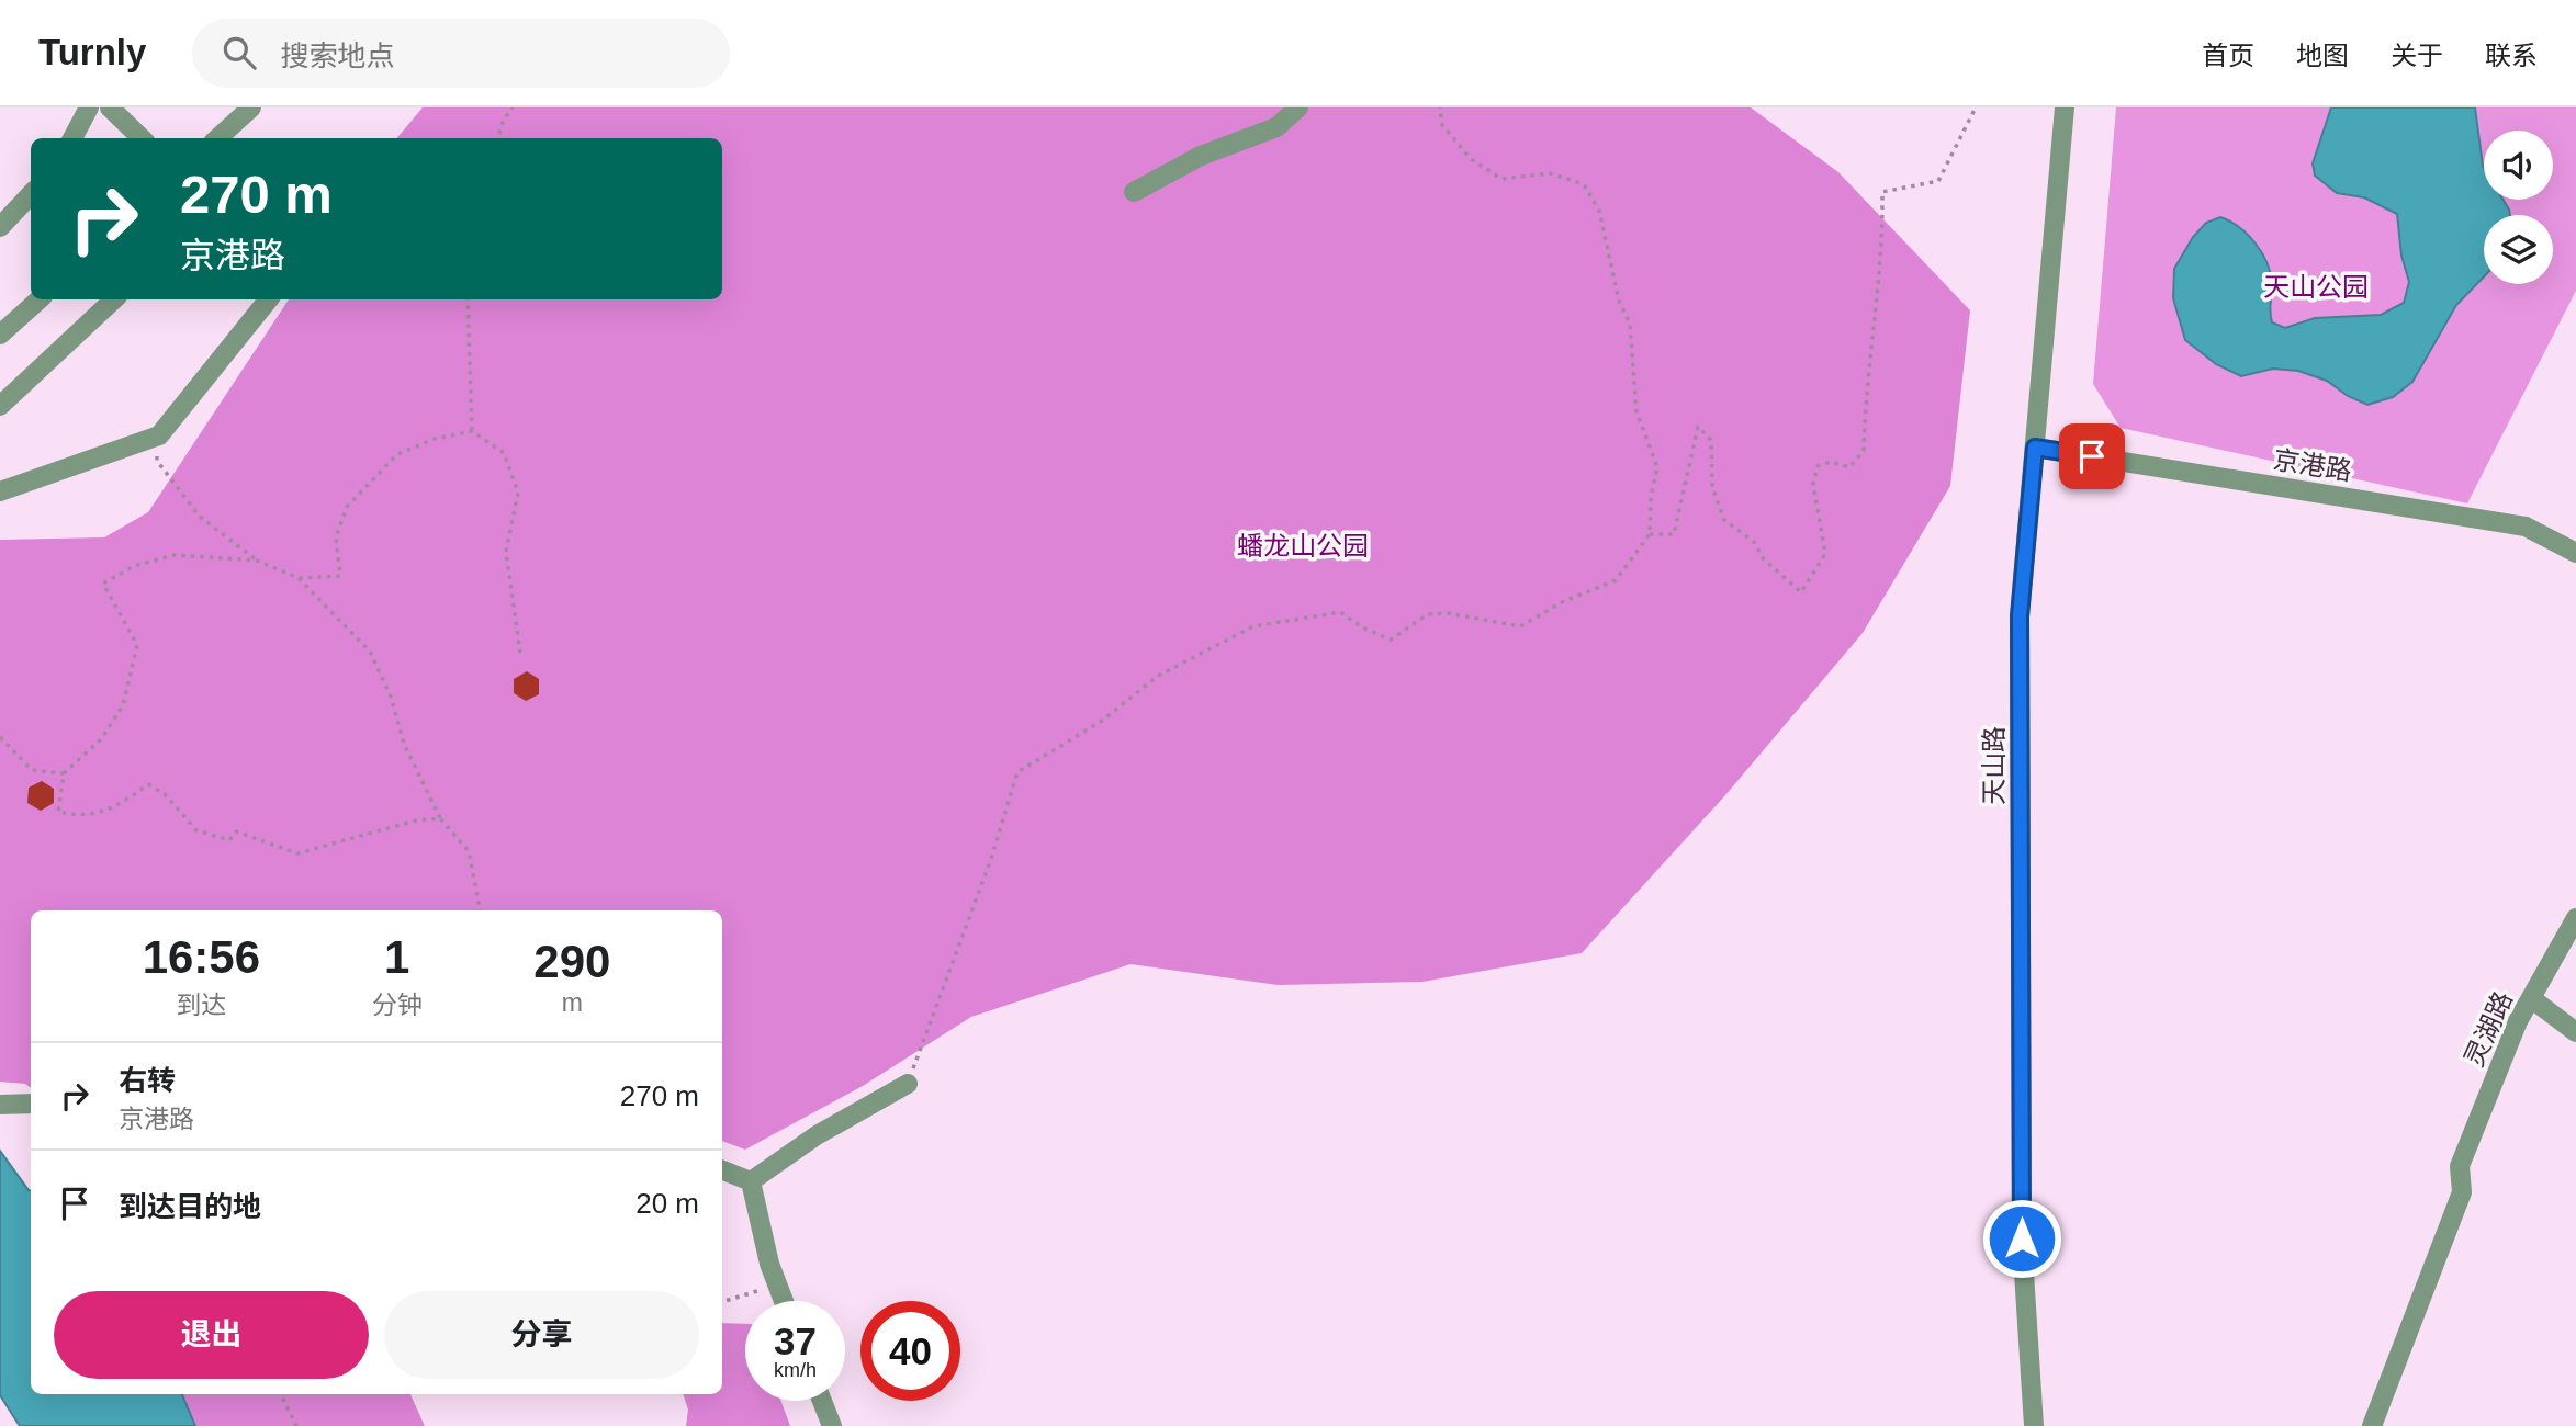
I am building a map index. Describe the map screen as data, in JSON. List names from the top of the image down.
{
  "streets": {
    "street": ["京港路", "天山路", "灵湖路"]
  },
  "crossings": [
    ["京港路", "天山路"]
  ],
  "parks": ["天山公园", "蟠龙山公园"],
  "page": {
    "header": "Turnly",
    "search": "搜索地点",
    "nav": [
      "首页",
      "地图",
      "关于",
      "联系"
    ],
    "turn": ["270 m", "京港路"],
    "eta": [
      "16:56",
      "到达",
      "1",
      "分钟",
      "290",
      "m"
    ],
    "list": [
      {
        "name": "右转",
        "note": "京港路",
        "value": "270 m"
      },
      {
        "name": "到达目的地",
        "value": "20 m"
      }
    ],
    "buttons": ["退出", "分享"],
    "speed": "37 km/h",
    "limit": "40"
  }
}
